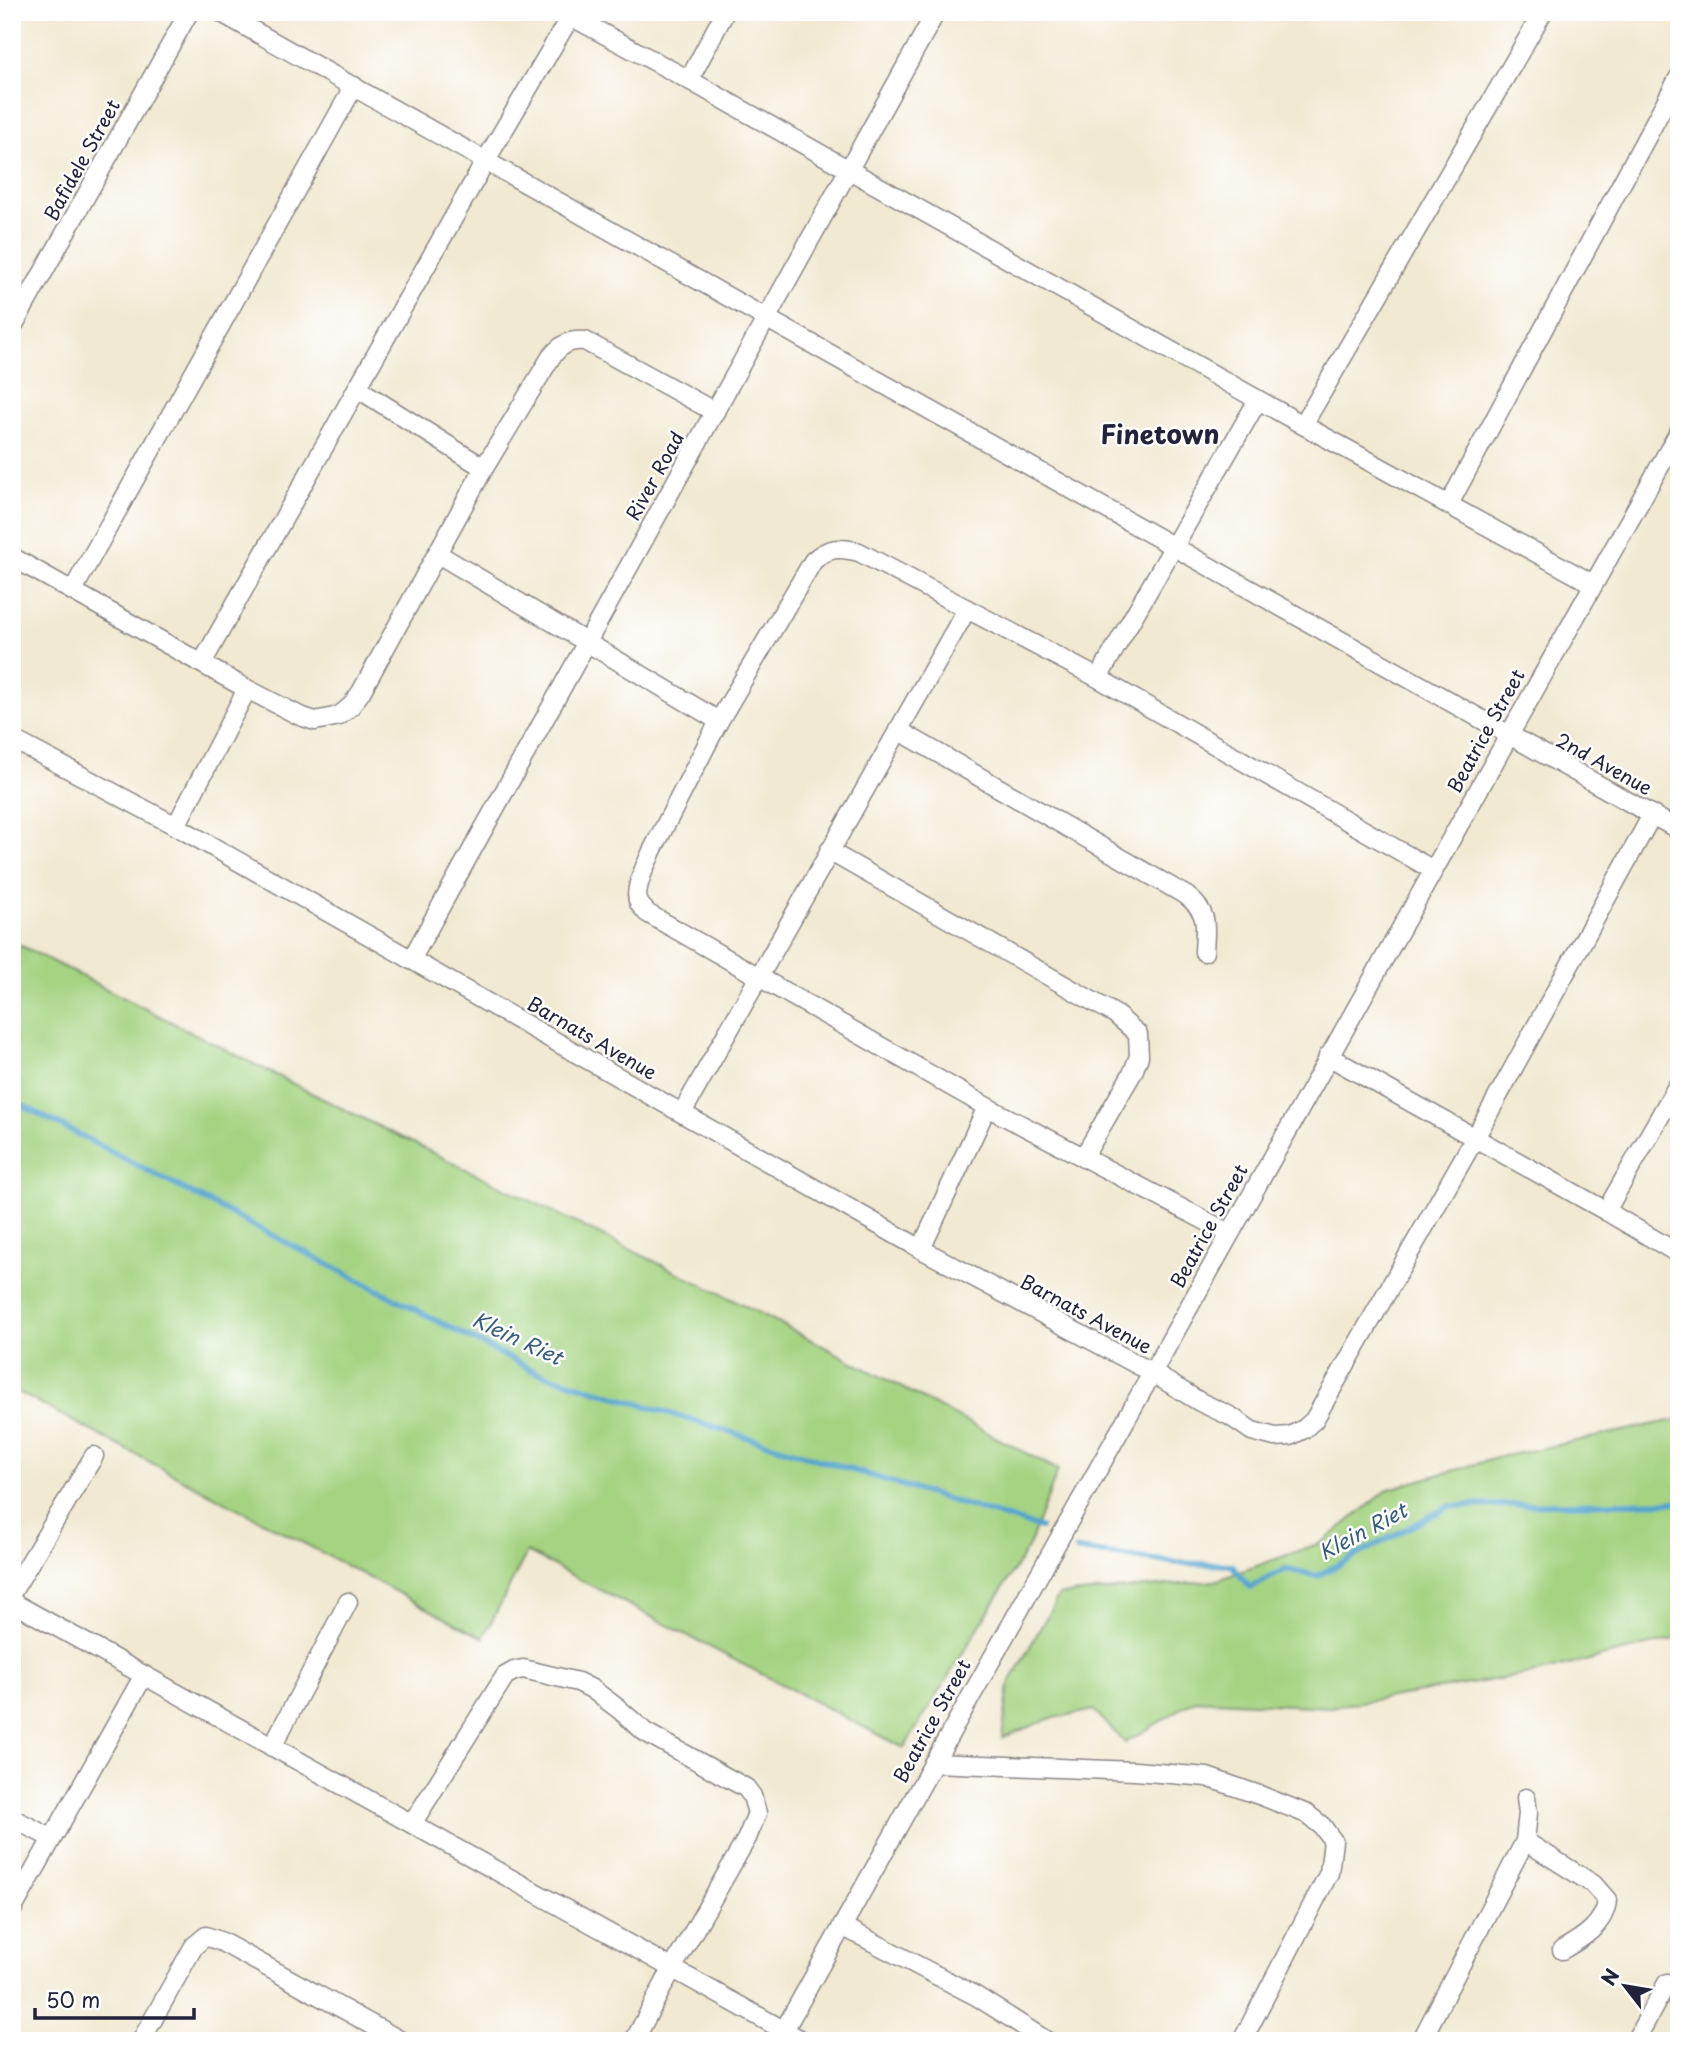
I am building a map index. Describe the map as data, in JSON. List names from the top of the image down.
{
  "streets": {
    "street": [
      "Bafidele Street",
      "River Road",
      "Beatrice Street",
      "2nd Avenue",
      "Barnats Avenue"
    ]
  },
  "crossings": [
    ["River Road", "2nd Avenue"],
    ["River Road", "Barnats Avenue"],
    ["Beatrice Street", "2nd Avenue"],
    ["Beatrice Street", "Barnats Avenue"],
    ["2nd Avenue", "Barnats Avenue"]
  ],
  "districts": ["Finetown"],
  "water": ["Klein Riet"],
  "scale_bar": "50 m",
  "north": "top left"
}
